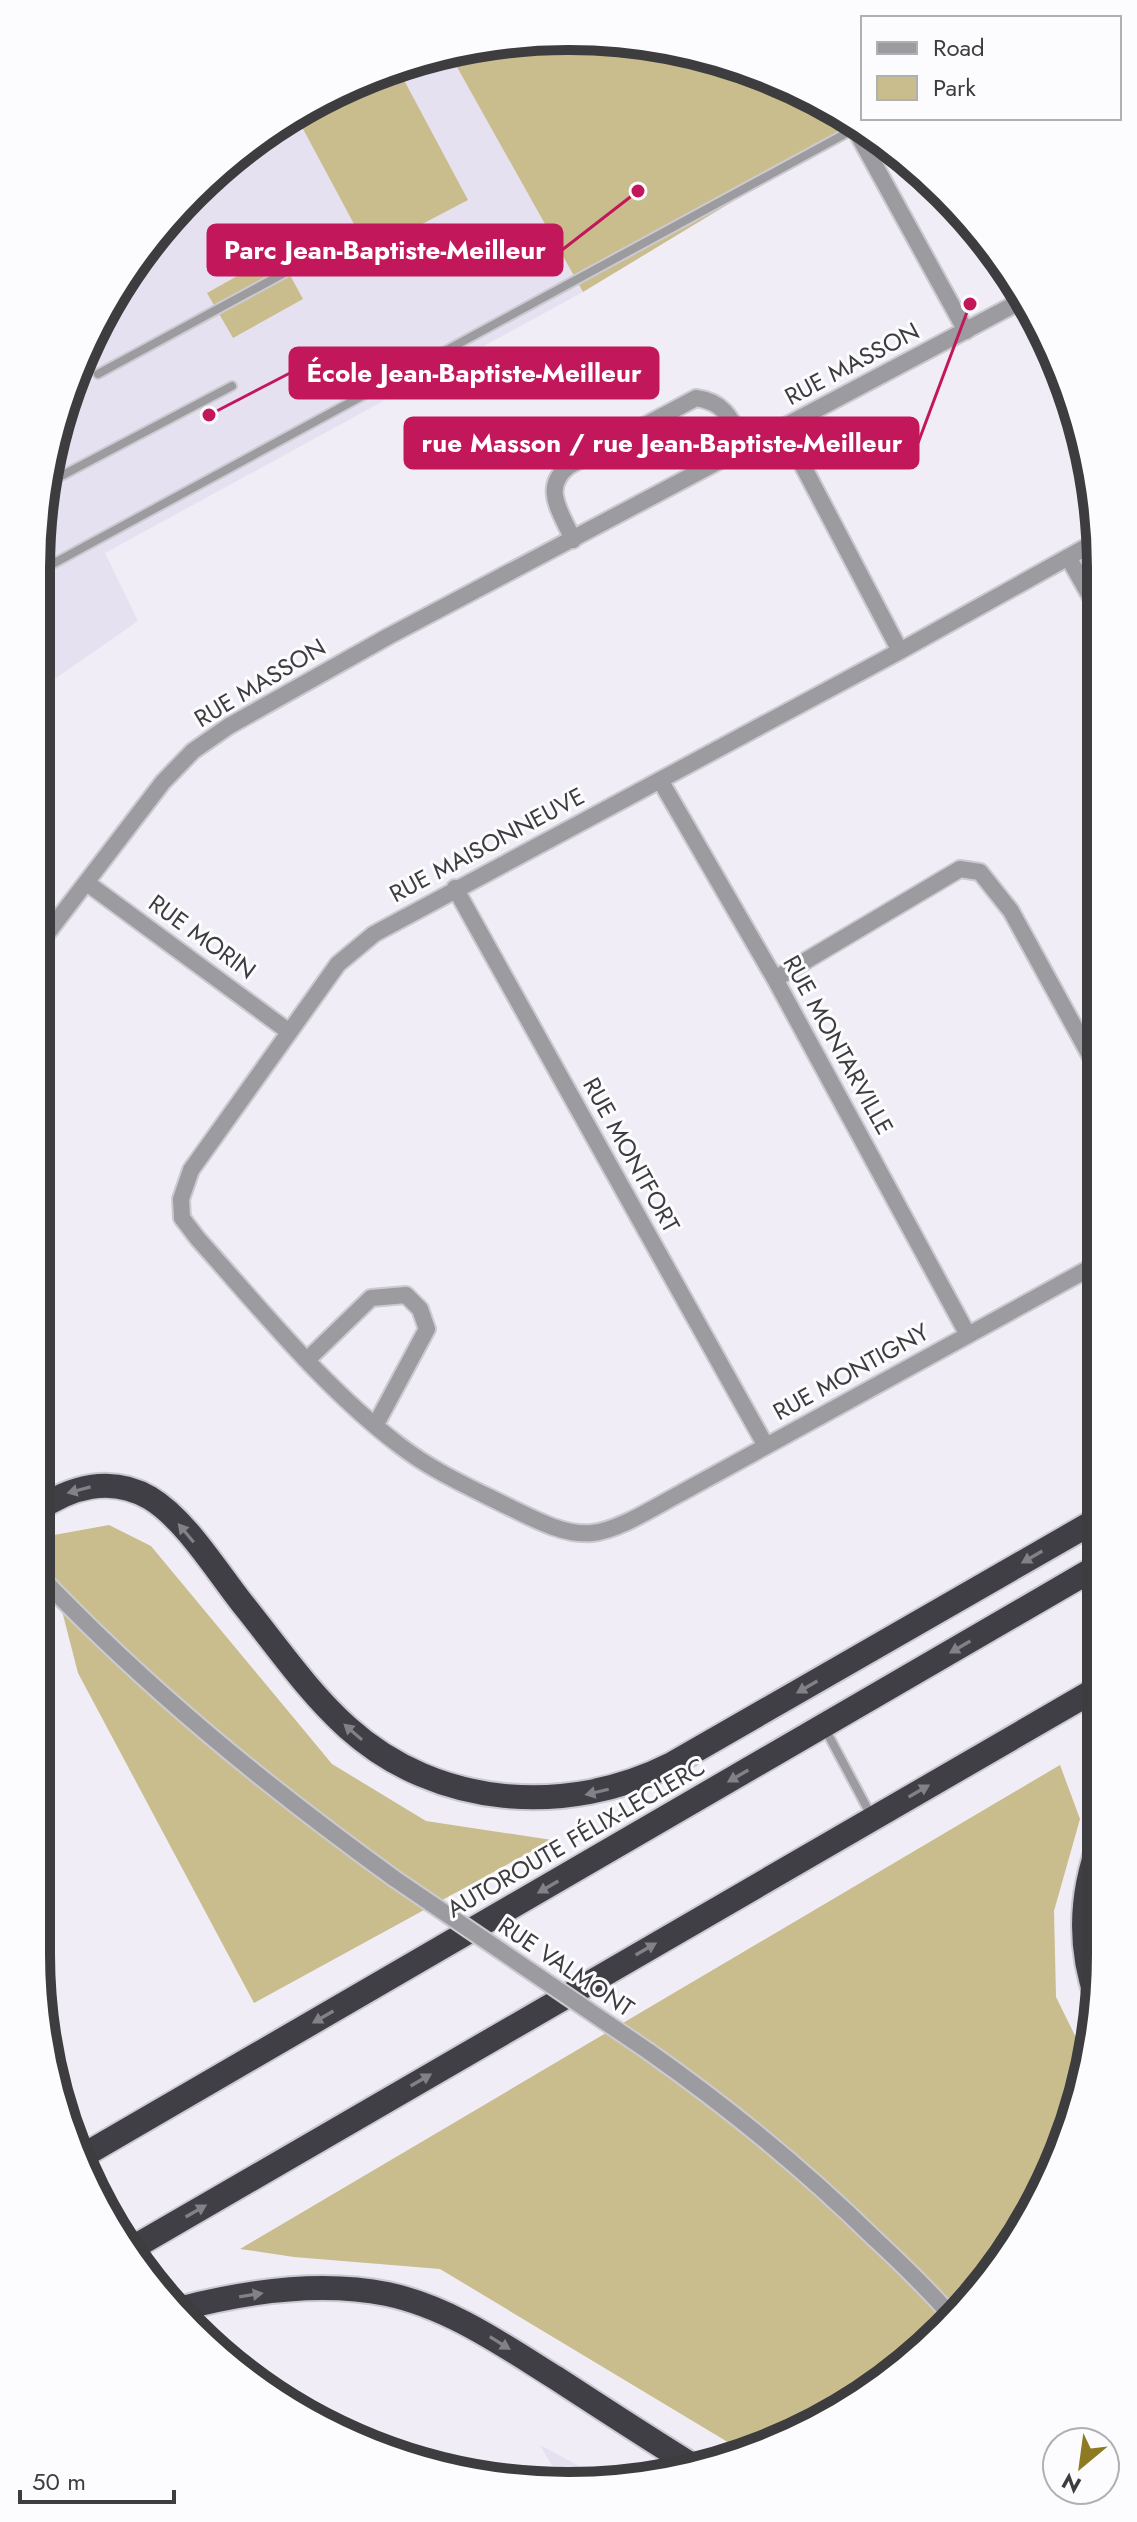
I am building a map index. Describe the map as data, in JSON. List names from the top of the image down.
{
  "streets": {
    "highway": ["AUTOROUTE FÉLIX-LECLERC"],
    "street": [
      "RUE MASSON",
      "RUE MAISONNEUVE",
      "RUE MORIN",
      "RUE MONTARVILLE",
      "RUE MONTFORT",
      "RUE MONTIGNY",
      "RUE VALMONT"
    ]
  },
  "crossings": [
    ["RUE MASSON", "RUE MORIN"],
    ["RUE MAISONNEUVE", "RUE MORIN"],
    ["RUE MAISONNEUVE", "RUE MONTARVILLE"],
    ["RUE MAISONNEUVE", "RUE MONTFORT"],
    ["RUE MAISONNEUVE", "RUE MONTIGNY"],
    ["RUE MONTARVILLE", "RUE MONTIGNY"],
    ["RUE MONTFORT", "RUE MONTIGNY"]
  ],
  "places": ["Parc Jean-Baptiste-Meilleur", "rue Masson / rue Jean-Baptiste-Meilleur", "École Jean-Baptiste-Meilleur"],
  "legend": ["Road", "Park"],
  "scale_bar": "50 m",
  "north": "bottom left"
}
